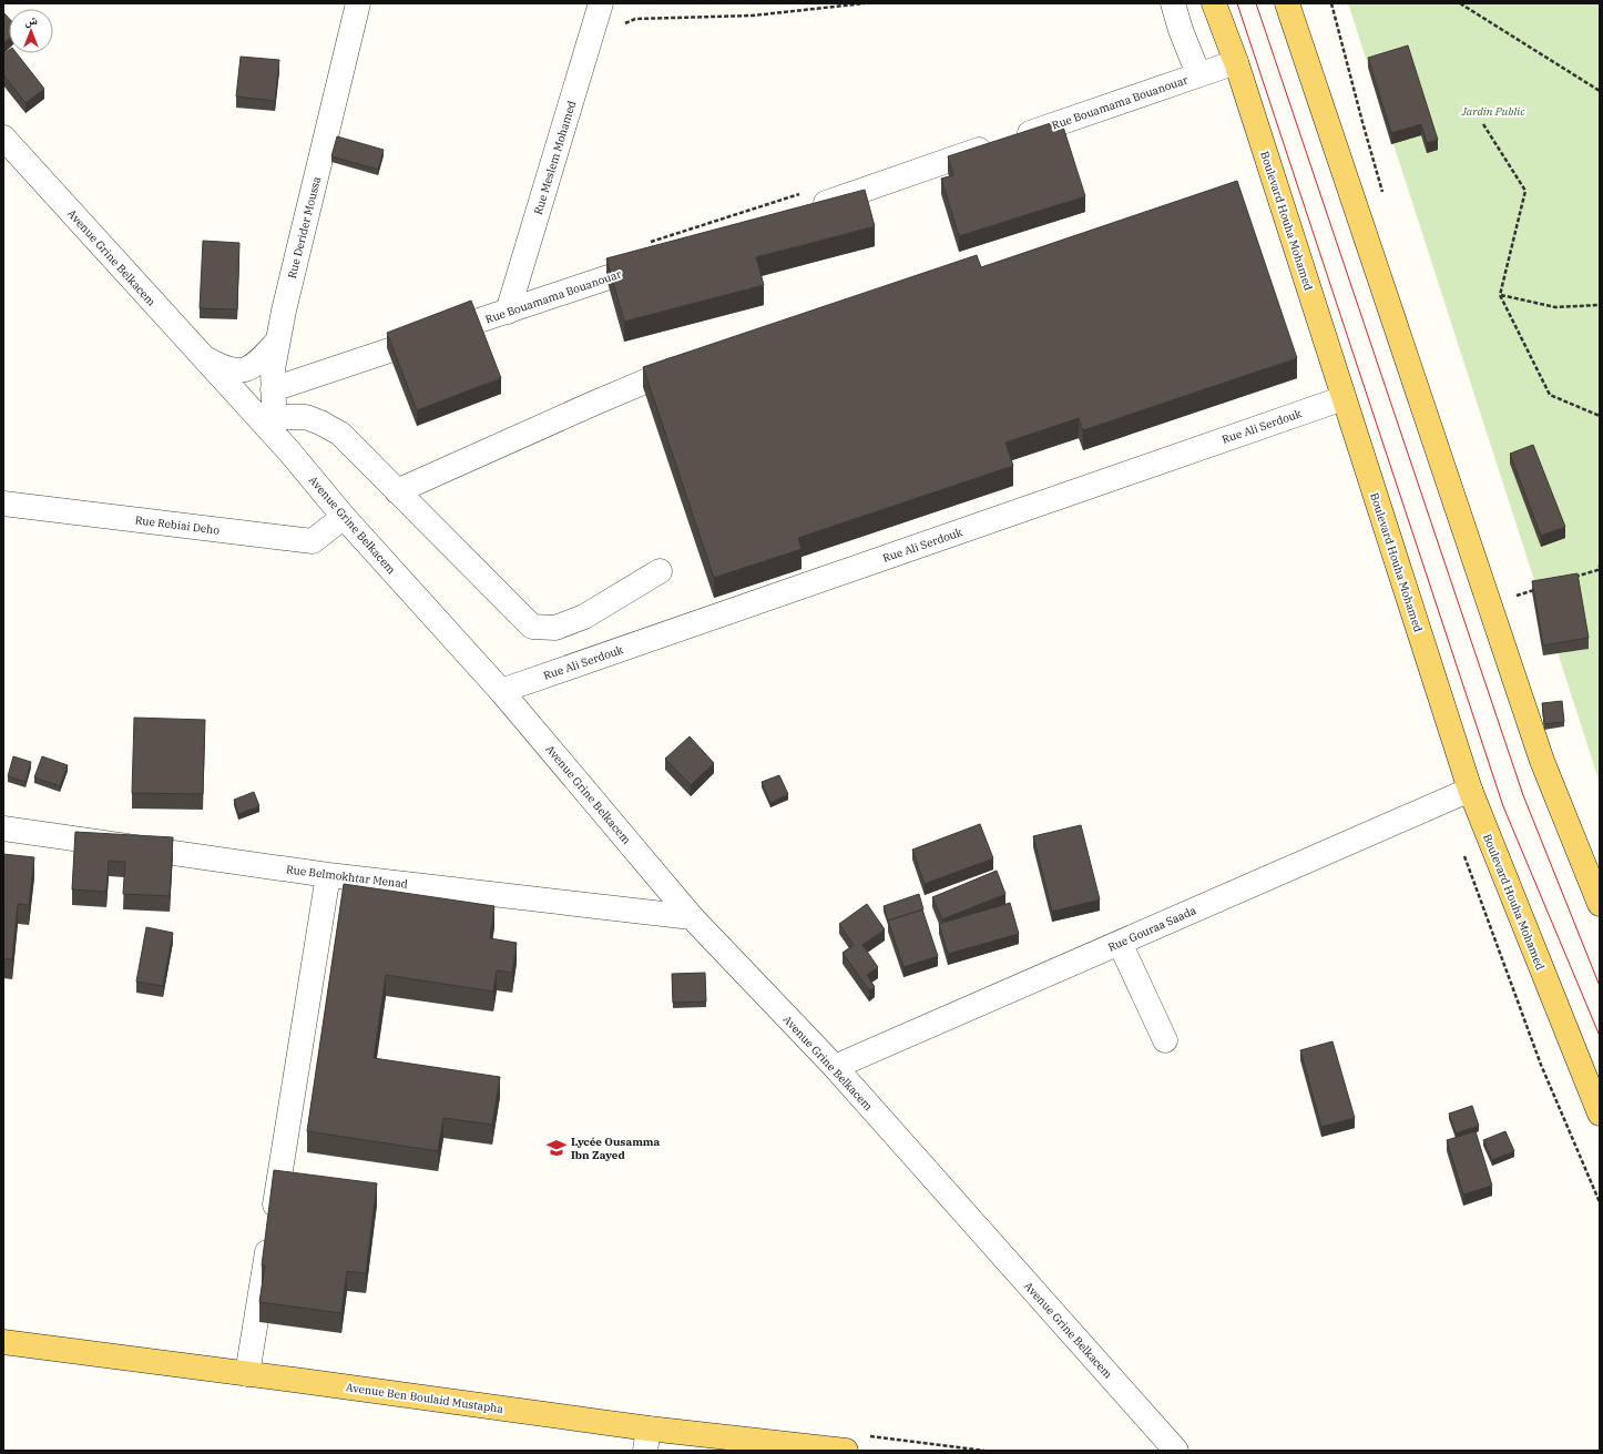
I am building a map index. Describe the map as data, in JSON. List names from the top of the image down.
{
  "streets": {
    "main road": ["Boulevard Houha Mohamed", "Avenue Ben Boulaid Mustapha"],
    "street": [
      "Rue Bouamama Bouanouar",
      "Rue Meslem Mohamed",
      "Rue Derider Moussa",
      "Avenue Grine Belkacem",
      "Rue Ali Serdouk",
      "Rue Rebiai Deho",
      "Rue Belmokhtar Menad",
      "Rue Gouraa Saada"
    ]
  },
  "crossings": [
    ["Rue Bouamama Bouanouar", "Rue Meslem Mohamed"],
    ["Rue Bouamama Bouanouar", "Boulevard Houha Mohamed"],
    ["Rue Bouamama Bouanouar", "Rue Derider Moussa"],
    ["Boulevard Houha Mohamed", "Rue Ali Serdouk"],
    ["Boulevard Houha Mohamed", "Rue Gouraa Saada"],
    ["Rue Derider Moussa", "Avenue Grine Belkacem"],
    ["Avenue Grine Belkacem", "Rue Ali Serdouk"],
    ["Avenue Grine Belkacem", "Rue Rebiai Deho"],
    ["Avenue Grine Belkacem", "Rue Belmokhtar Menad"],
    ["Avenue Grine Belkacem", "Rue Gouraa Saada"]
  ],
  "parks": ["Jardin Public"],
  "places": {
    "school or university": ["Lycée Ousamma Ibn Zayed"]
  },
  "north": "top"
}
